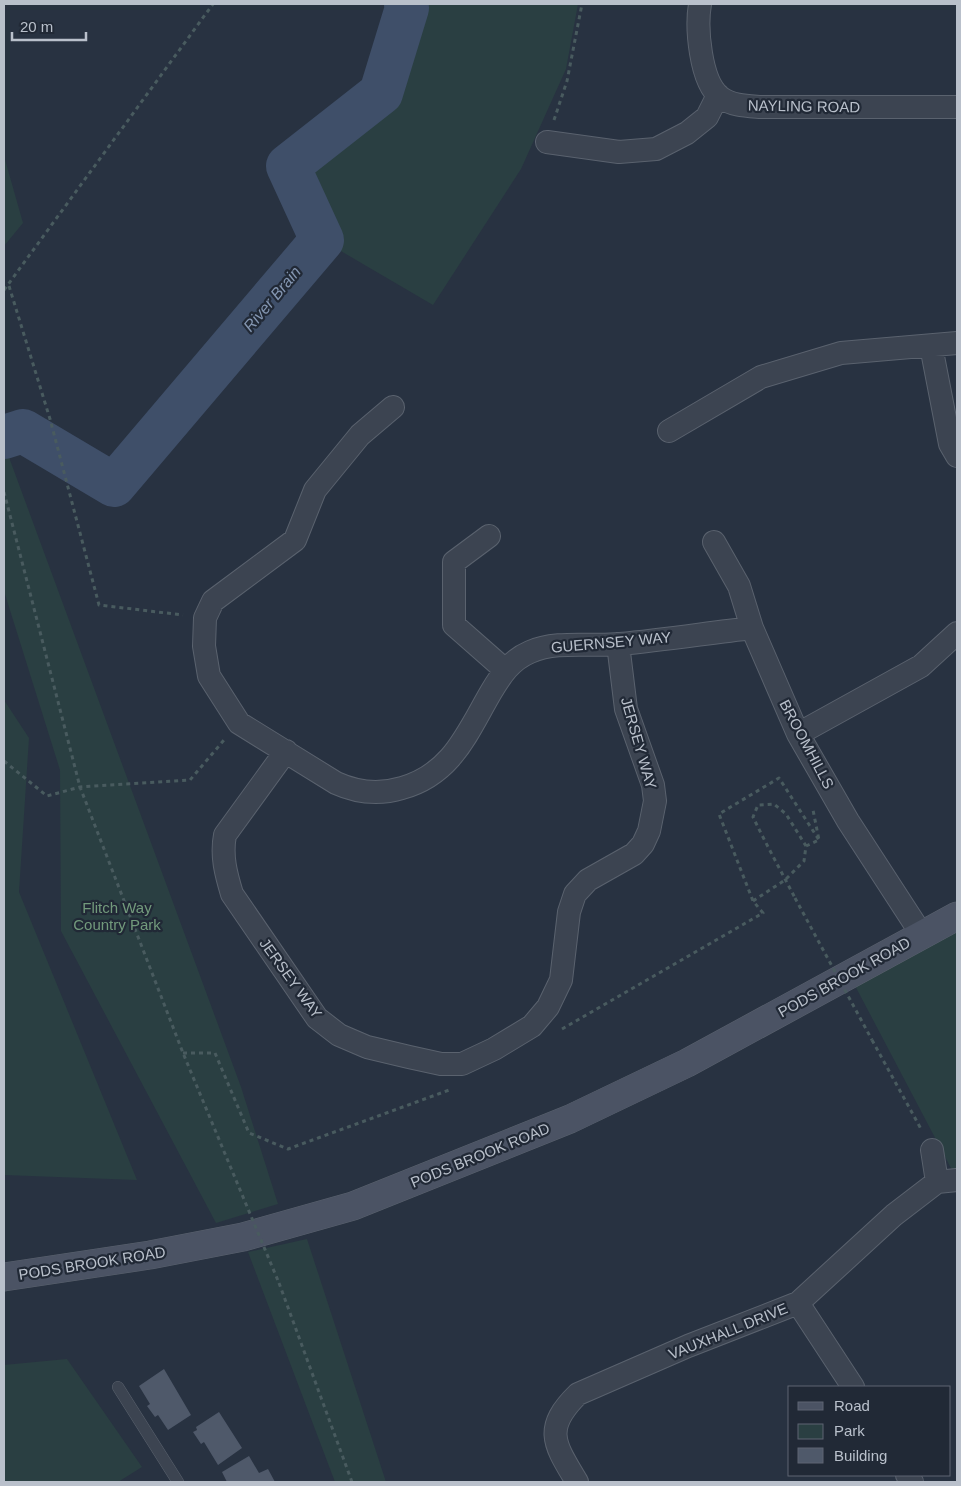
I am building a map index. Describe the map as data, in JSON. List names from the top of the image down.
{
  "streets": {
    "main road": ["PODS BROOK ROAD"],
    "street": [
      "NAYLING ROAD",
      "GUERNSEY WAY",
      "JERSEY WAY",
      "BROOMHILLS",
      "VAUXHALL DRIVE"
    ]
  },
  "crossings": [
    ["GUERNSEY WAY", "JERSEY WAY"],
    ["GUERNSEY WAY", "BROOMHILLS"],
    ["BROOMHILLS", "PODS BROOK ROAD"]
  ],
  "water": ["River Brain"],
  "parks": ["Flitch Way Country Park"],
  "legend": ["Road", "Park", "Building"],
  "scale_bar": "20 m"
}
